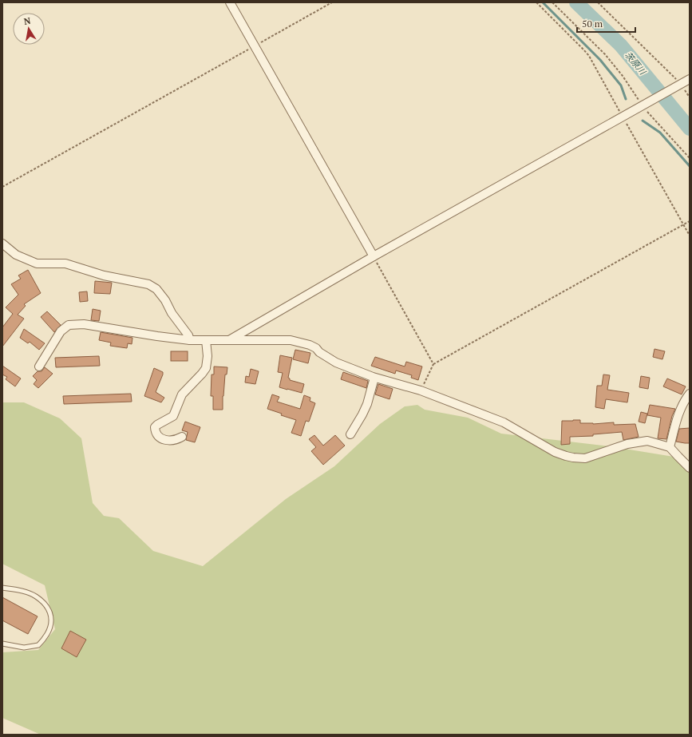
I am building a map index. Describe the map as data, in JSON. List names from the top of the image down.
{
  "water": ["茨原川"],
  "scale_bar": "50 m",
  "north": "top"
}
